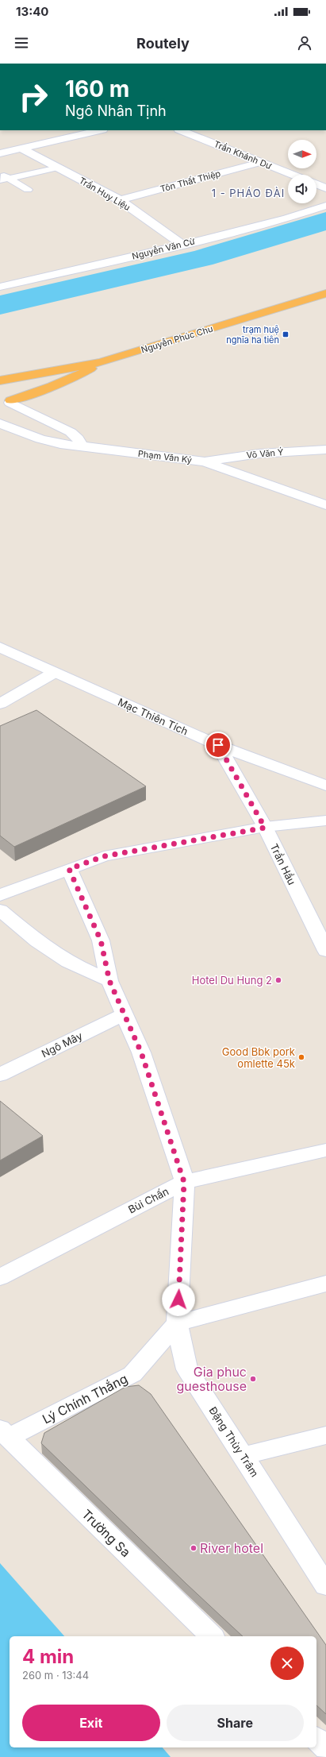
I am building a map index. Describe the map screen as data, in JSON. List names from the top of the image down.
{
  "streets": {
    "highway": ["Nguyễn Phúc Chu"],
    "street": [
      "Trần Khánh Dư",
      "Tôn Thất Thiệp",
      "Trần Huy Liệu",
      "Nguyễn Văn Cừ",
      "Võ Văn Ý",
      "Phạm Văn Ký",
      "Mạc Thiên Tích",
      "Trần Hầu",
      "Ngô Mây",
      "Bùi Chấn",
      "Lý Chính Thắng",
      "Đặng Thùy Trâm",
      "Trường Sa"
    ]
  },
  "crossings": [
    ["Trần Khánh Dư", "Tôn Thất Thiệp"],
    ["Tôn Thất Thiệp", "Trần Huy Liệu"],
    ["Trần Huy Liệu", "Nguyễn Văn Cừ"],
    ["Võ Văn Ý", "Phạm Văn Ký"],
    ["Mạc Thiên Tích", "Trần Hầu"],
    ["Ngô Mây", "Đặng Thùy Trâm"],
    ["Bùi Chấn", "Đặng Thùy Trâm"],
    ["Lý Chính Thắng", "Đặng Thùy Trâm"],
    ["Lý Chính Thắng", "Trường Sa"]
  ],
  "districts": ["1 - PHÁO ĐÀI"],
  "places": {
    "transit": ["trạm huệ nghĩa ha tiên"],
    "other": [
      "Hotel Du Hung 2",
      "Good Bbk pork omlette 45k",
      "Gia phuc guesthouse",
      "River hotel"
    ]
  },
  "north": "right",
  "page": {
    "status": "13:40",
    "header": "Routely",
    "turn": ["160 m", "Ngô Nhân Tịnh"],
    "heading": ["4 min", "260 m · 13:44"],
    "buttons": ["Exit", "Share"]
  }
}
